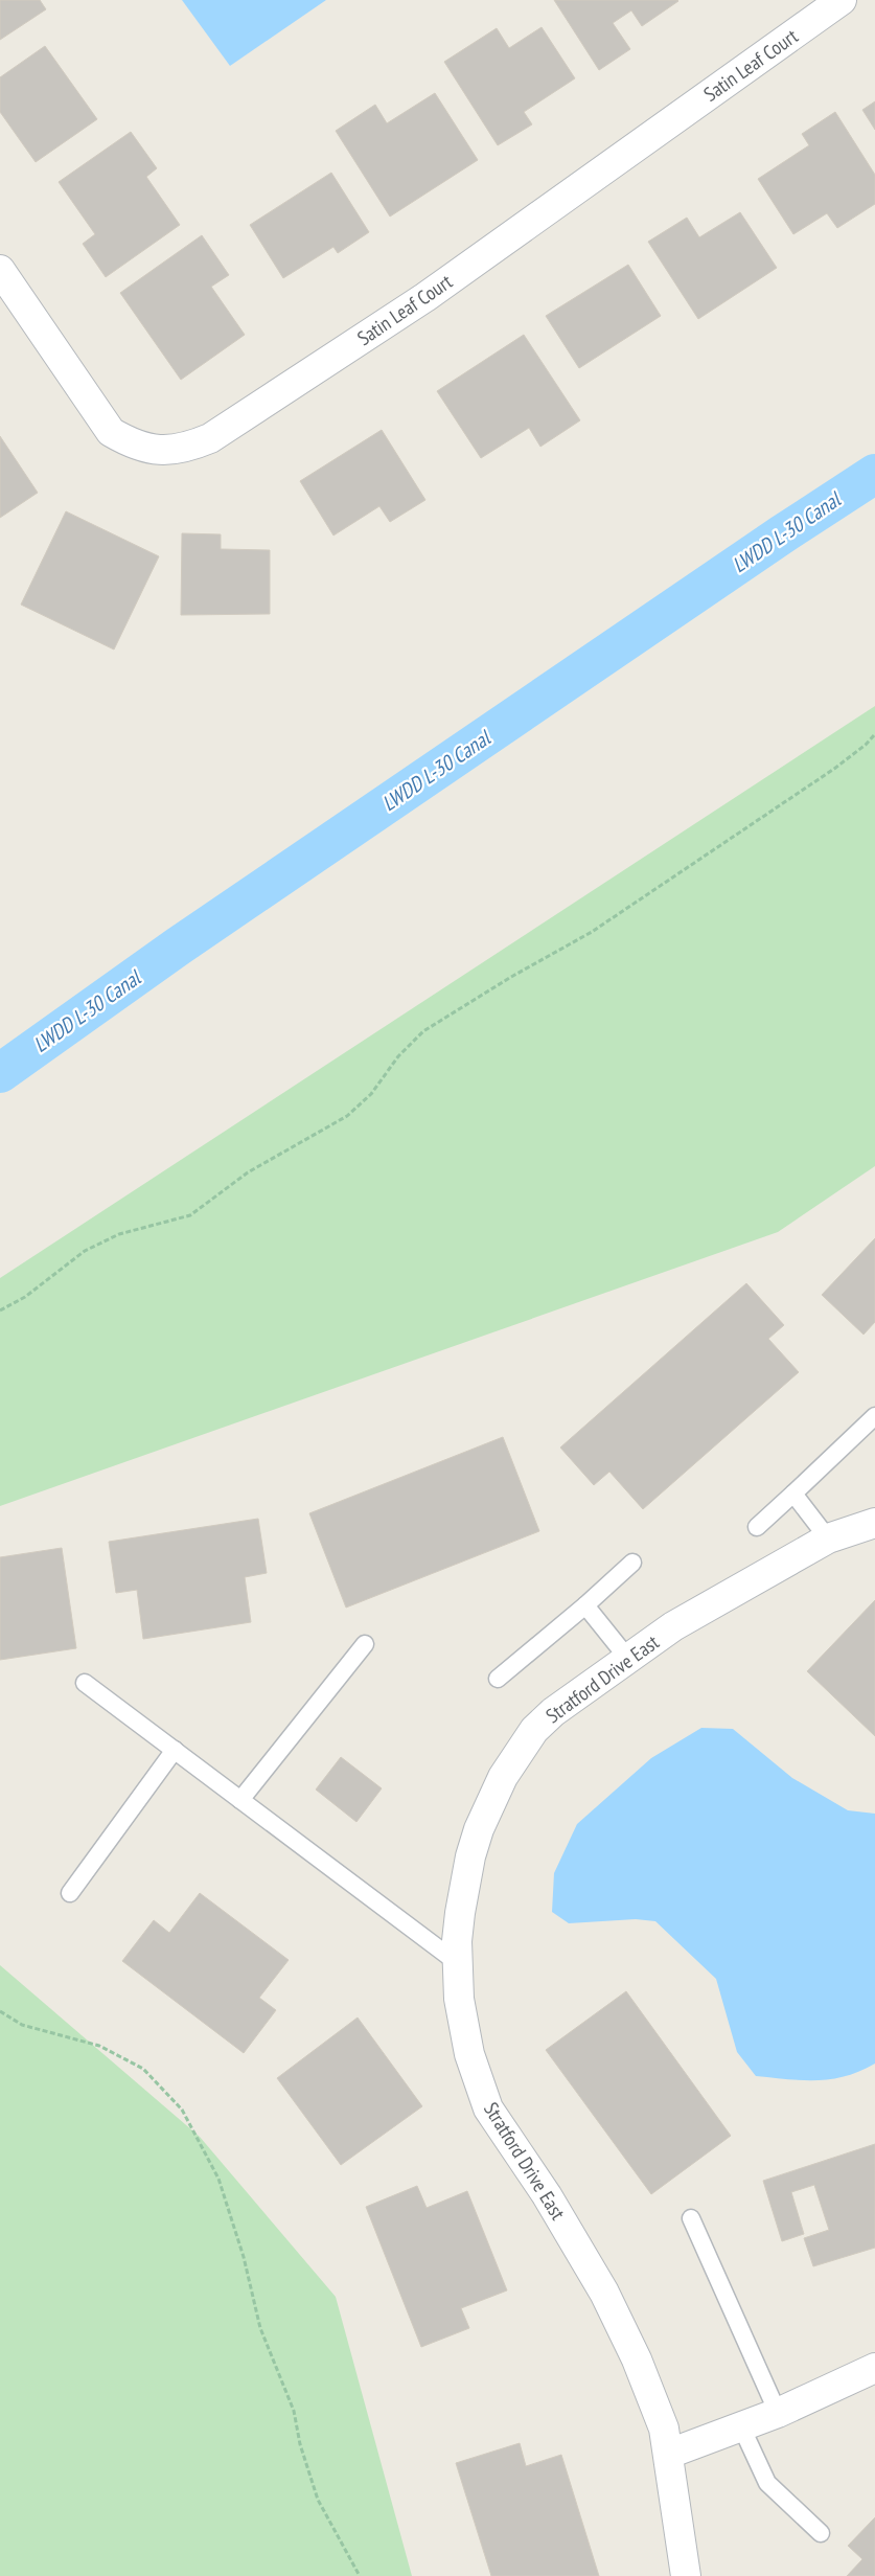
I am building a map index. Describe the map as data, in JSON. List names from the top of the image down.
{
  "streets": {
    "street": ["Satin Leaf Court", "Stratford Drive East"]
  },
  "water": ["LWDD L-30 Canal"]
}
